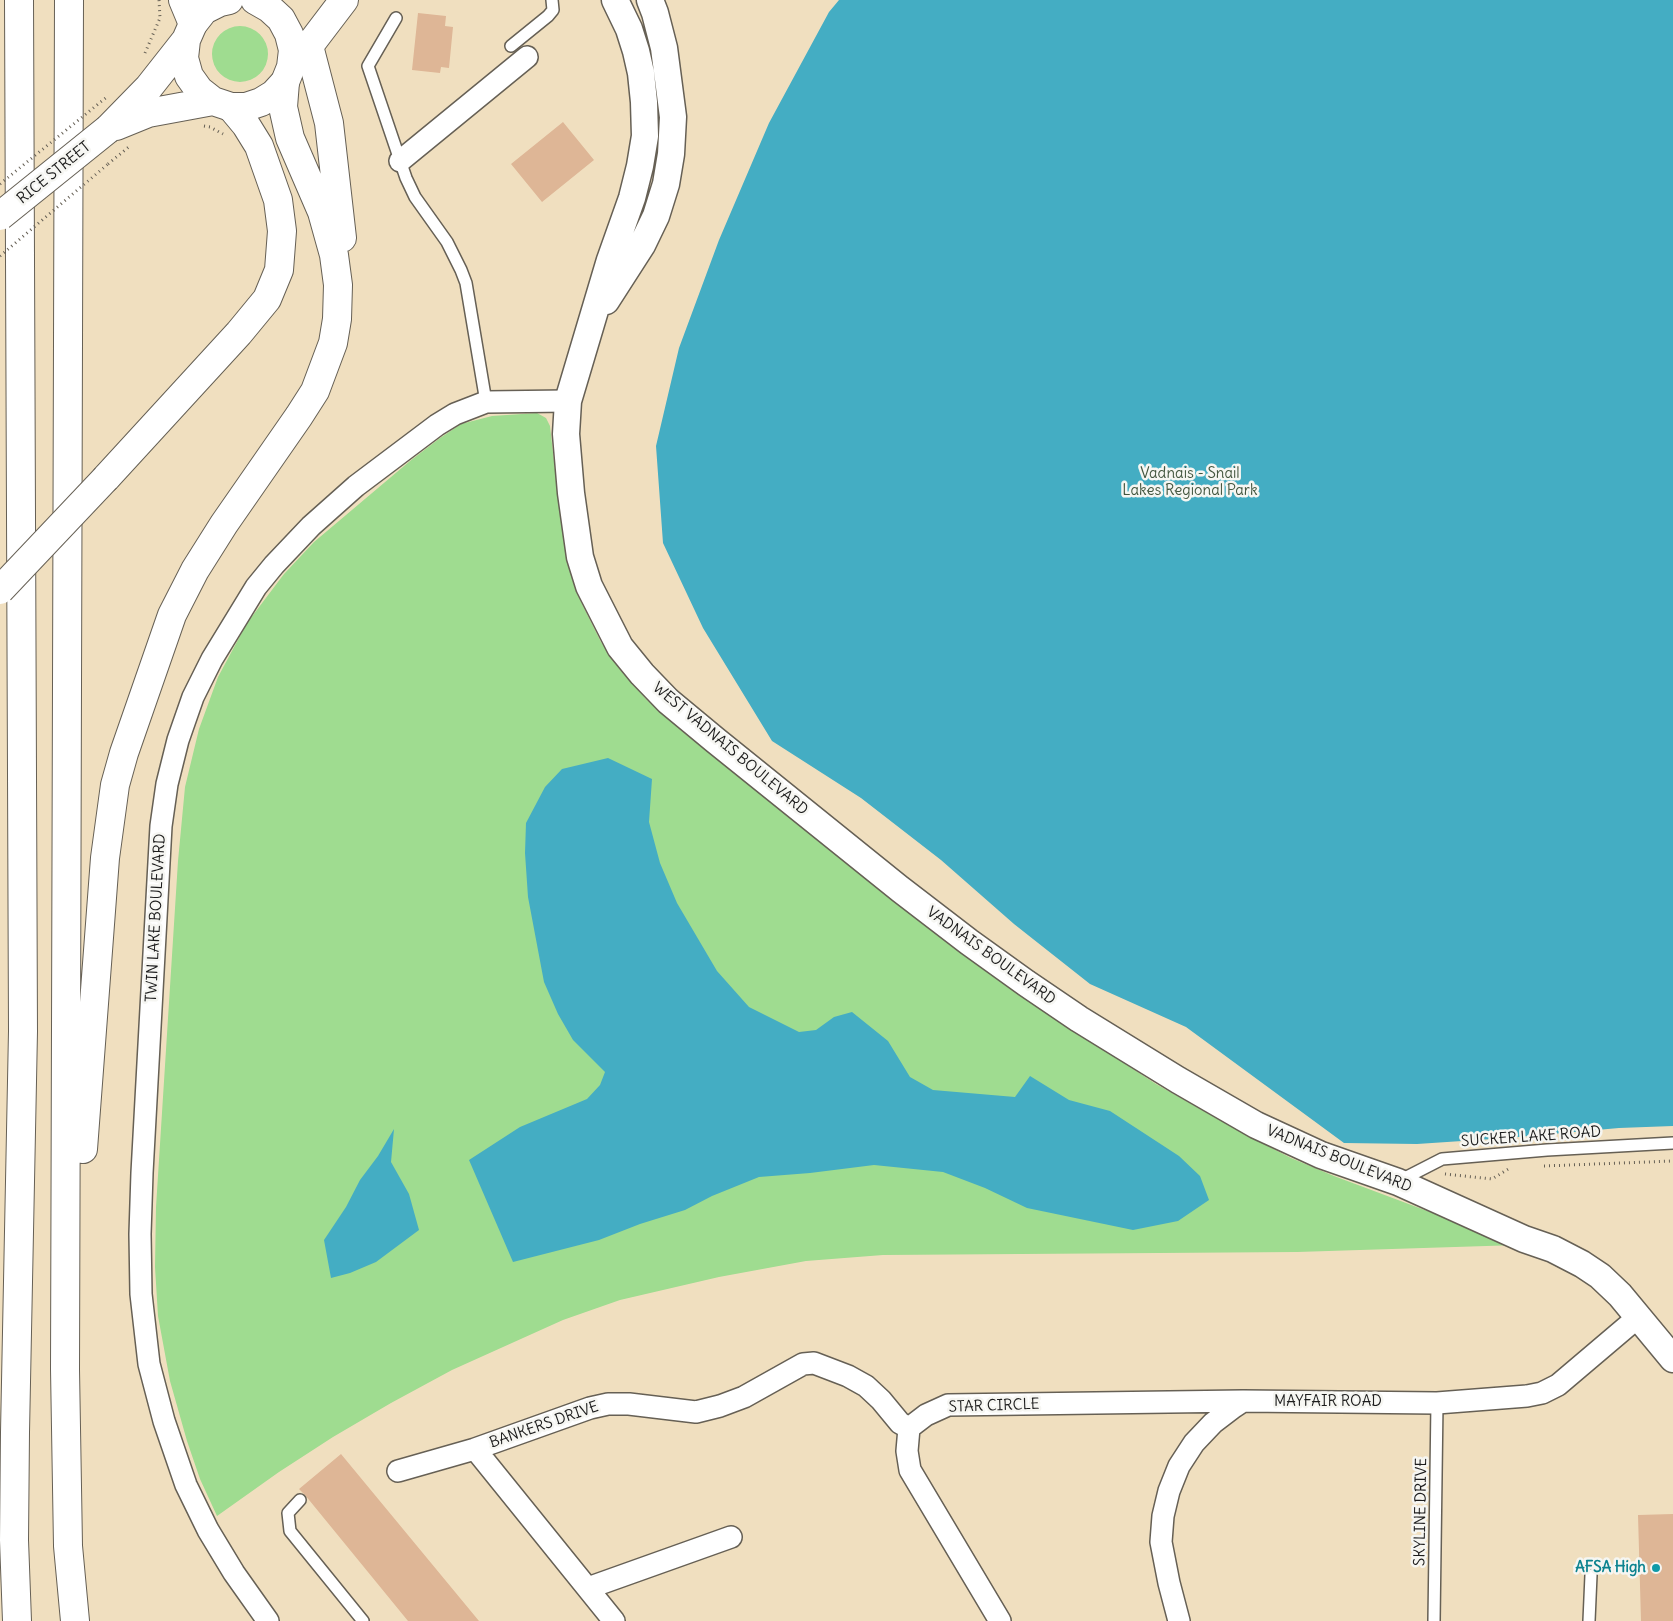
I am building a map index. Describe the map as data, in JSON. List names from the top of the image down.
{
  "streets": {
    "main road": ["RICE STREET"],
    "street": [
      "WEST VADNAIS BOULEVARD",
      "TWIN LAKE BOULEVARD",
      "VADNAIS BOULEVARD",
      "MAYFAIR ROAD",
      "STAR CIRCLE",
      "BANKERS DRIVE"
    ],
    "lane": ["SUCKER LAKE ROAD", "SKYLINE DRIVE"]
  },
  "crossings": [
    ["WEST VADNAIS BOULEVARD", "TWIN LAKE BOULEVARD"],
    ["WEST VADNAIS BOULEVARD", "VADNAIS BOULEVARD"],
    ["VADNAIS BOULEVARD", "SUCKER LAKE ROAD"],
    ["VADNAIS BOULEVARD", "MAYFAIR ROAD"],
    ["MAYFAIR ROAD", "STAR CIRCLE"],
    ["MAYFAIR ROAD", "SKYLINE DRIVE"],
    ["STAR CIRCLE", "BANKERS DRIVE"]
  ],
  "parks": ["Vadnais - Snail Lakes Regional Park"],
  "places": ["AFSA High"]
}
